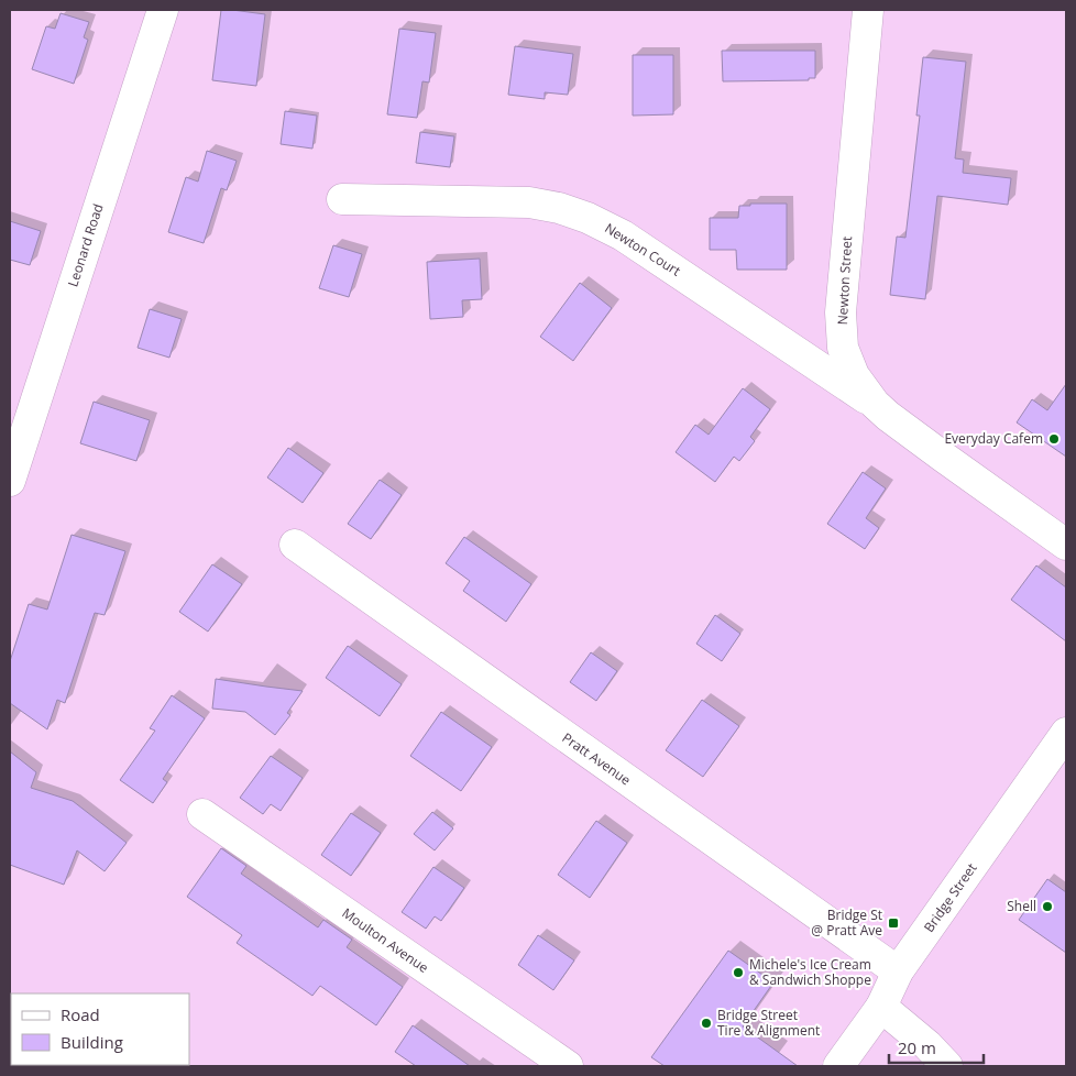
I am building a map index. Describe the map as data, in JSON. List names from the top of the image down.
{
  "streets": {
    "street": [
      "Leonard Road",
      "Newton Court",
      "Newton Street",
      "Pratt Avenue",
      "Bridge Street",
      "Moulton Avenue"
    ]
  },
  "crossings": [
    ["Newton Court", "Newton Street"],
    ["Pratt Avenue", "Bridge Street"]
  ],
  "places": {
    "other": [
      "Everyday Cafem",
      "Shell",
      "Michele's Ice Cream & Sandwich Shoppe",
      "Bridge Street Tire & Alignment"
    ],
    "transit": ["Bridge St @ Pratt Ave"]
  },
  "legend": ["Road", "Building"],
  "scale_bar": "20 m"
}
